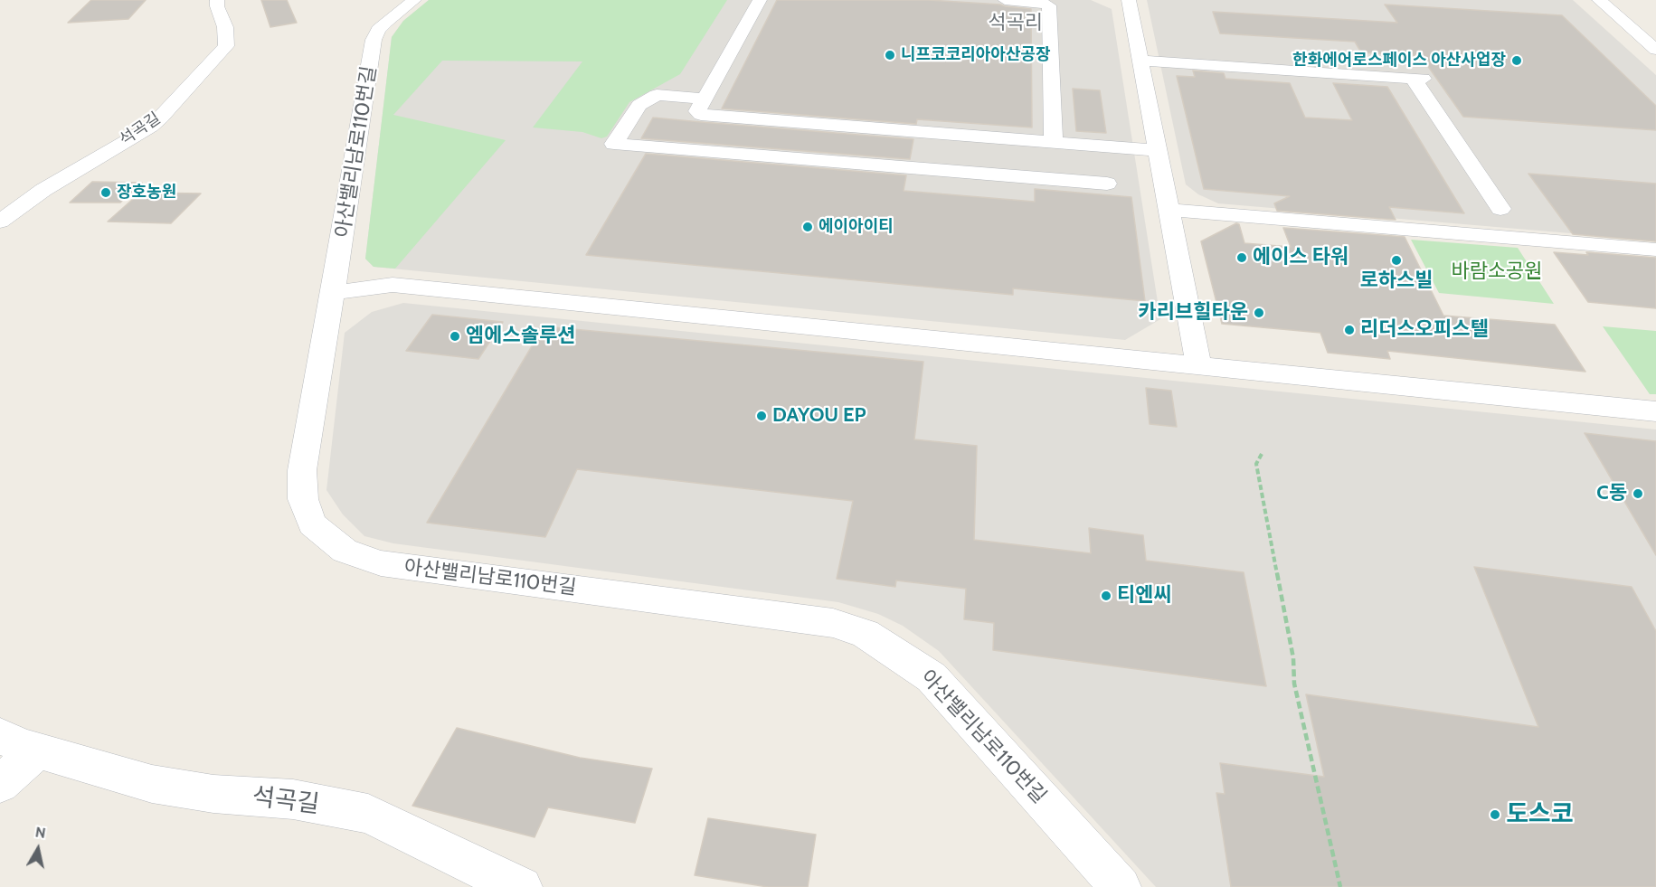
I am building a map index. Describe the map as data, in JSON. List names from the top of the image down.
{
  "streets": {
    "street": ["석곡길", "아산밸리남로110번길"]
  },
  "districts": ["석곡리"],
  "parks": ["바람소공원"],
  "places": [
    "니프코코리아아산공장",
    "한화에어로스페이스 아산사업장",
    "장호농원",
    "에이아이티",
    "에이스 타워",
    "로하스빌",
    "카리브힐타운",
    "리더스오피스텔",
    "엠에스솔루션",
    "DAYOU EP",
    "C동",
    "티엔씨",
    "도스코"
  ],
  "north": "top"
}
